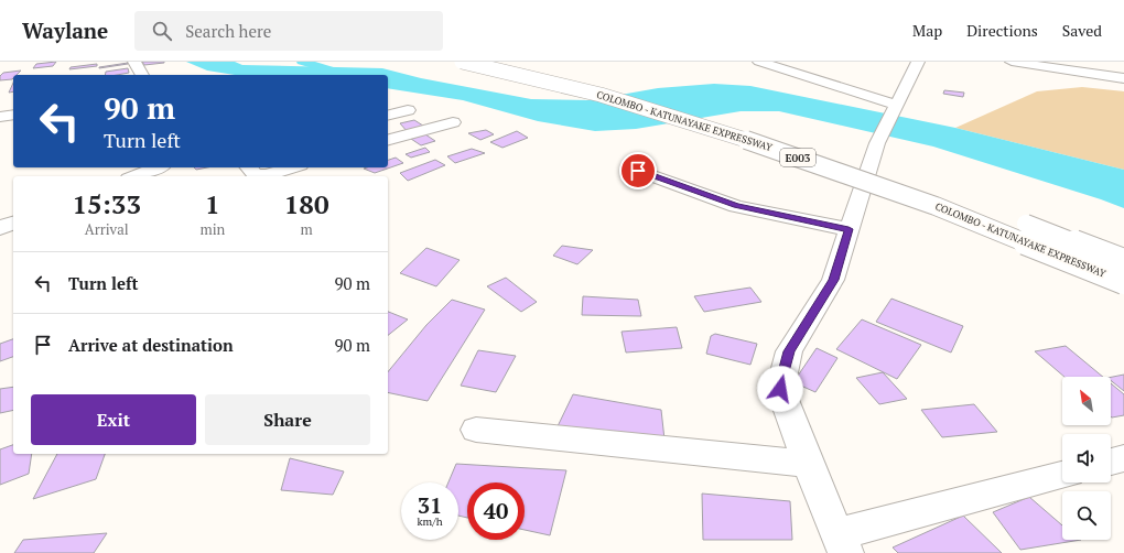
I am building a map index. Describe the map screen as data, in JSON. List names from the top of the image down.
{
  "streets": {
    "main road": ["COLOMBO - KATUNAYAKE EXPRESSWAY", "E003"]
  },
  "north": "top left",
  "page": {
    "header": "Waylane",
    "search": "Search here",
    "nav": ["Map", "Directions", "Saved"],
    "turn": ["90 m", "Turn left"],
    "eta": [
      "15:33",
      "Arrival",
      "1",
      "min",
      "180",
      "m"
    ],
    "list": [
      {
        "name": "Turn left",
        "value": "90 m"
      },
      {
        "name": "Arrive at destination",
        "value": "90 m"
      }
    ],
    "buttons": ["Exit", "Share"],
    "speed": "31 km/h",
    "limit": "40"
  }
}
